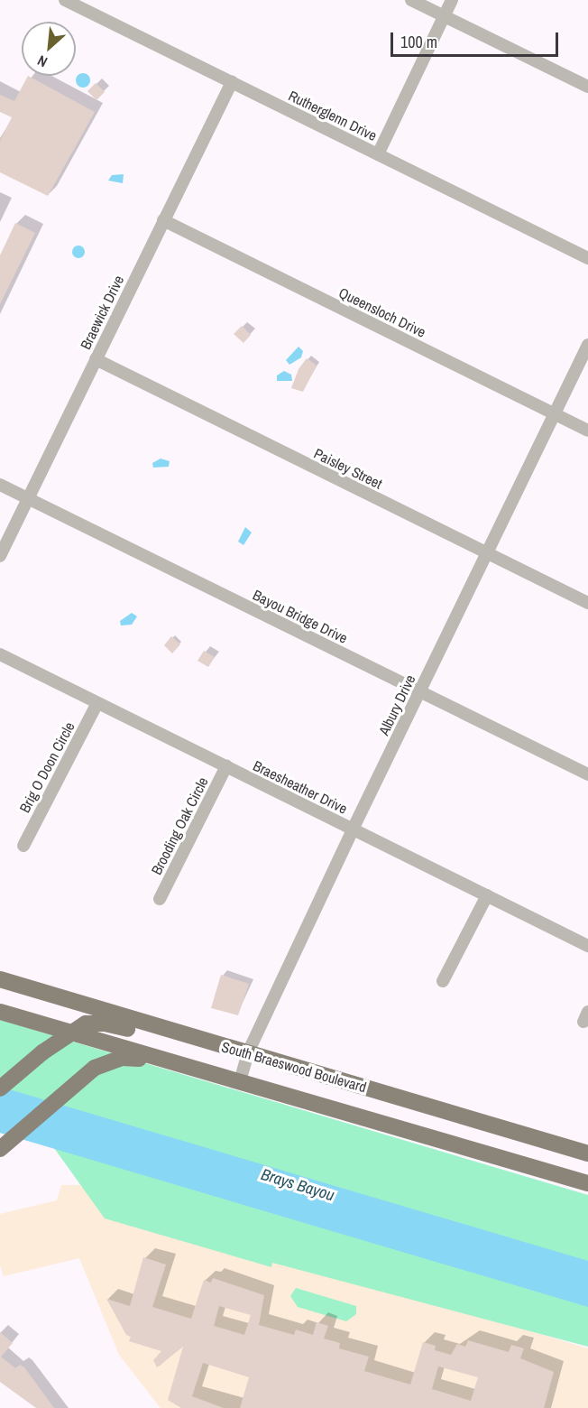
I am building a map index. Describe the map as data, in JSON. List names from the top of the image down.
{
  "streets": {
    "main road": ["South Braeswood Boulevard"],
    "street": [
      "Rutherglenn Drive",
      "Braewick Drive",
      "Queensloch Drive",
      "Paisley Street",
      "Bayou Bridge Drive",
      "Albury Drive",
      "Brig O Doon Circle",
      "Braesheather Drive",
      "Brooding Oak Circle"
    ]
  },
  "crossings": [
    ["Rutherglenn Drive", "Braewick Drive"],
    ["Braewick Drive", "Queensloch Drive"],
    ["Braewick Drive", "Paisley Street"],
    ["Braewick Drive", "Bayou Bridge Drive"],
    ["Queensloch Drive", "Albury Drive"],
    ["Paisley Street", "Albury Drive"],
    ["Bayou Bridge Drive", "Albury Drive"],
    ["Albury Drive", "Braesheather Drive"],
    ["Albury Drive", "South Braeswood Boulevard"],
    ["Brig O Doon Circle", "Braesheather Drive"],
    ["Braesheather Drive", "Brooding Oak Circle"]
  ],
  "water": ["Brays Bayou"],
  "scale_bar": "100 m",
  "north": "bottom left"
}
